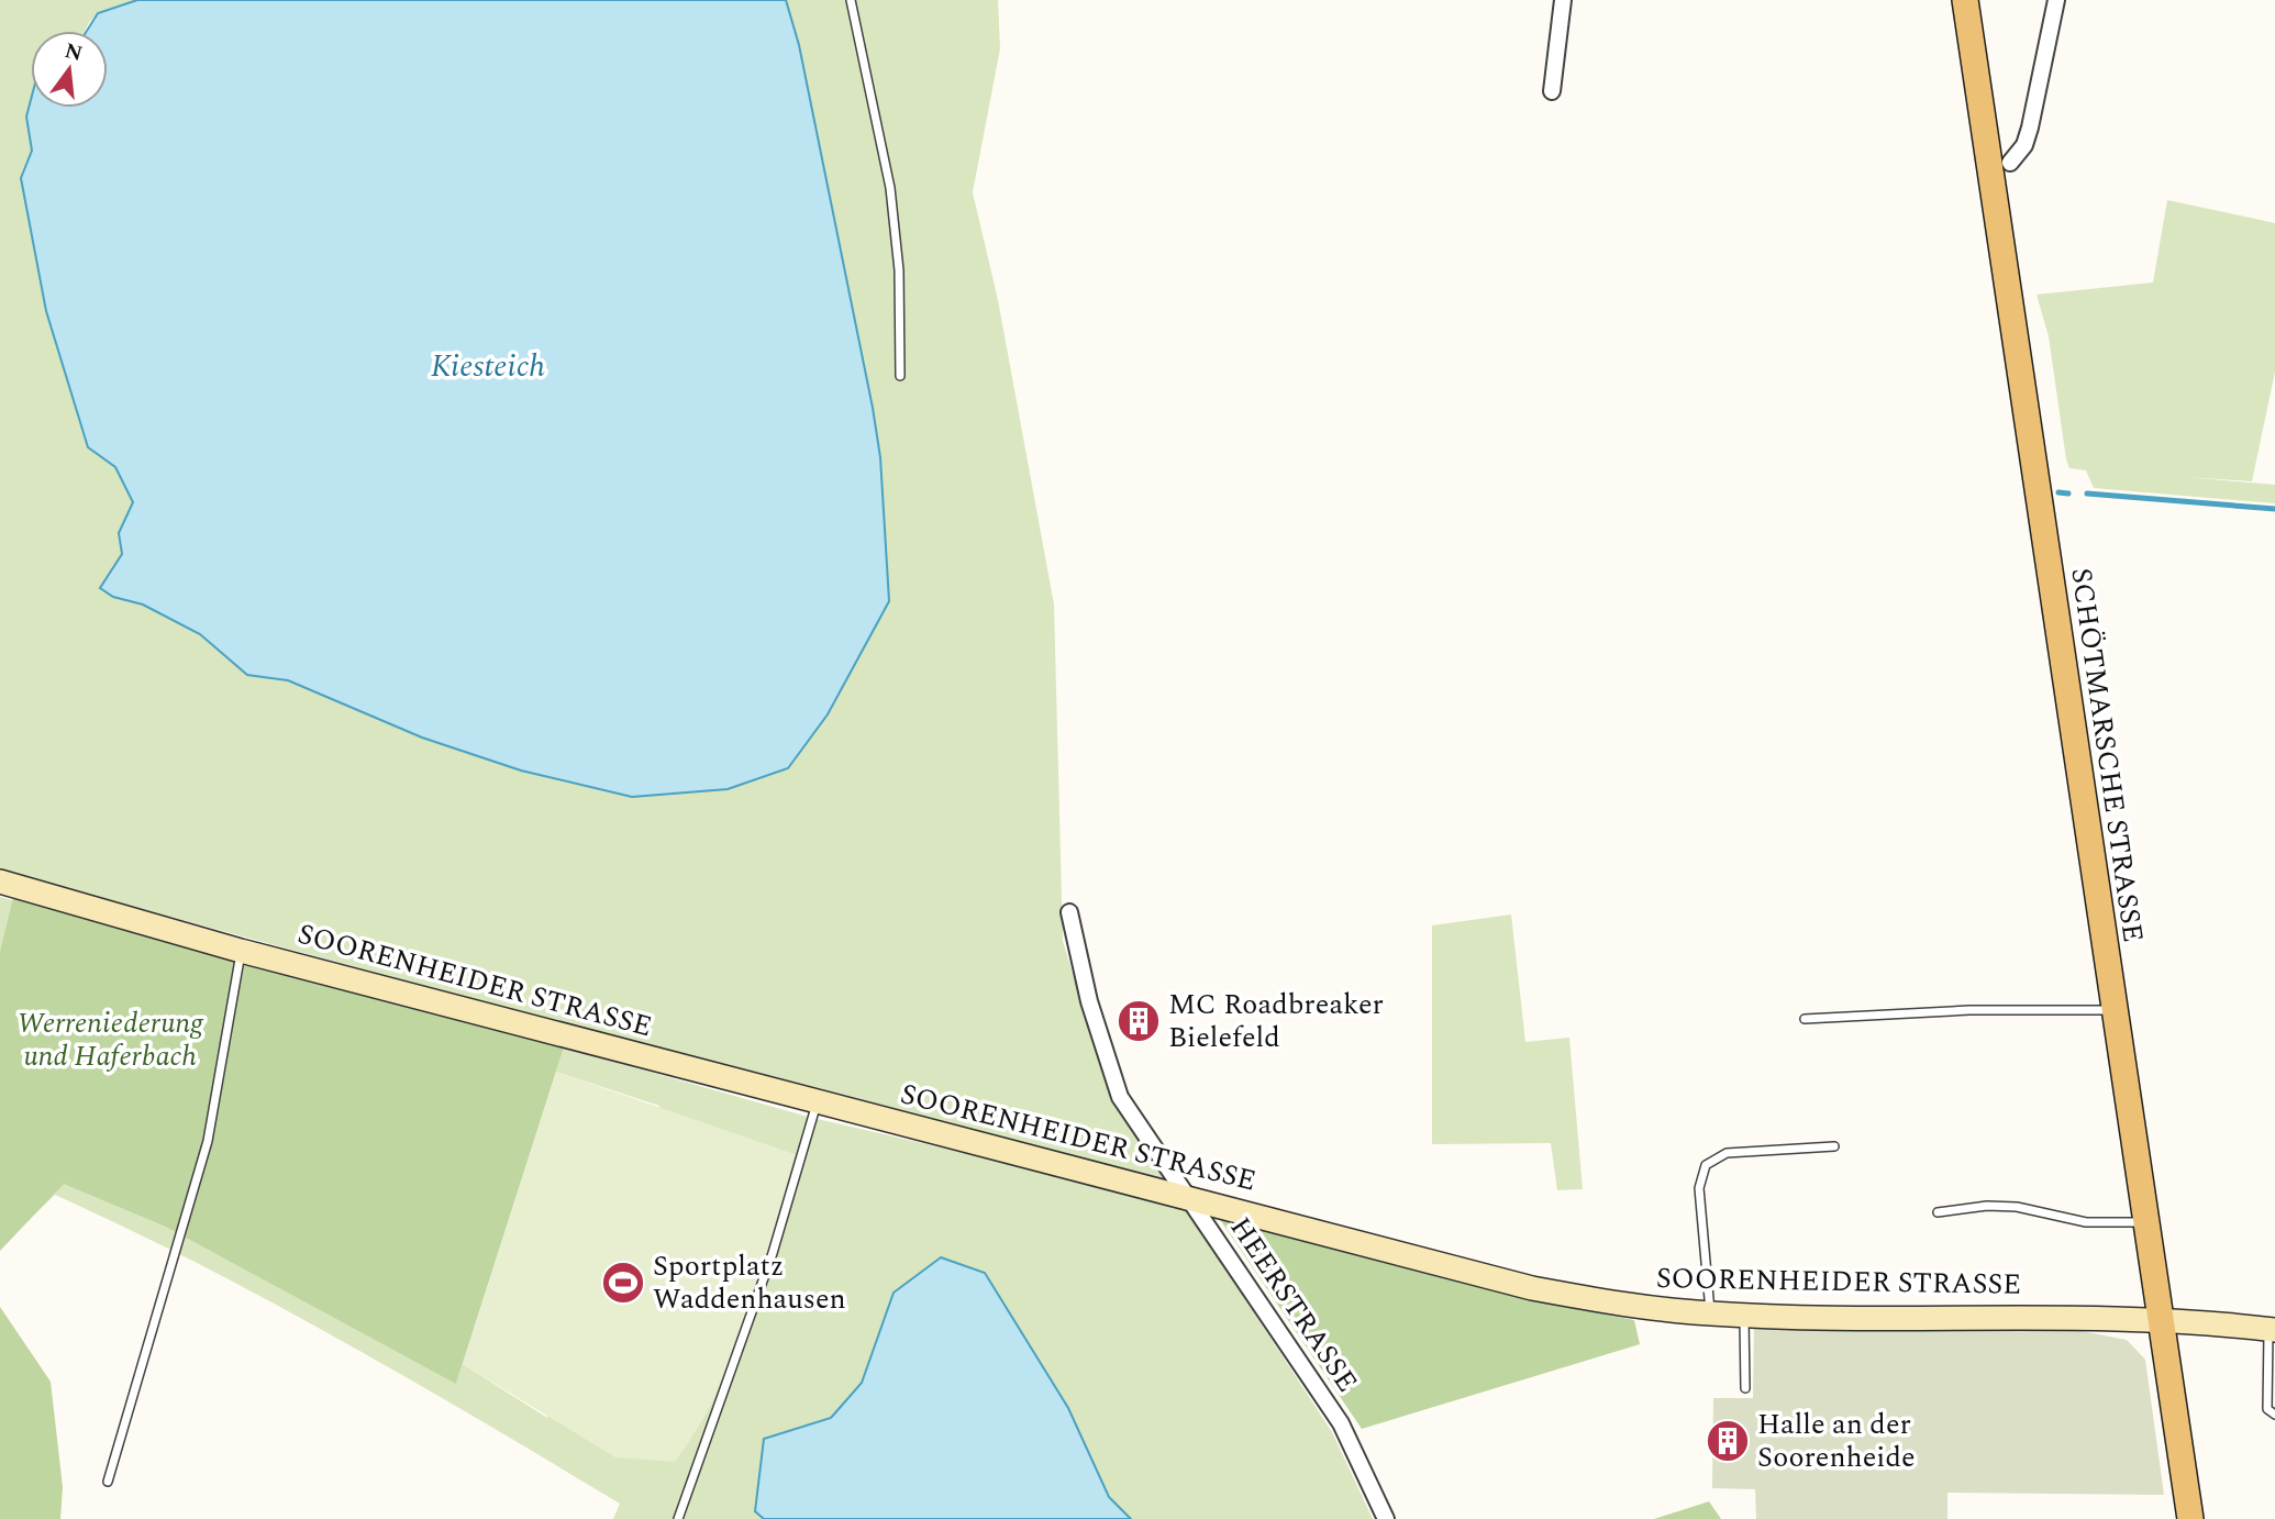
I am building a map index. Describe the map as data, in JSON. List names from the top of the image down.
{
  "streets": {
    "main road": ["SCHÖTMARSCHE STRASSE", "SOORENHEIDER STRASSE"],
    "street": ["HEERSTRASSE"]
  },
  "crossings": [
    ["SCHÖTMARSCHE STRASSE", "SOORENHEIDER STRASSE"],
    ["SOORENHEIDER STRASSE", "HEERSTRASSE"]
  ],
  "water": ["Kiesteich"],
  "parks": ["Werreniederung und Haferbach"],
  "places": {
    "building": ["MC Roadbreaker Bielefeld", "Halle an der Soorenheide"],
    "sports": ["Sportplatz Waddenhausen"]
  },
  "north": "top"
}
